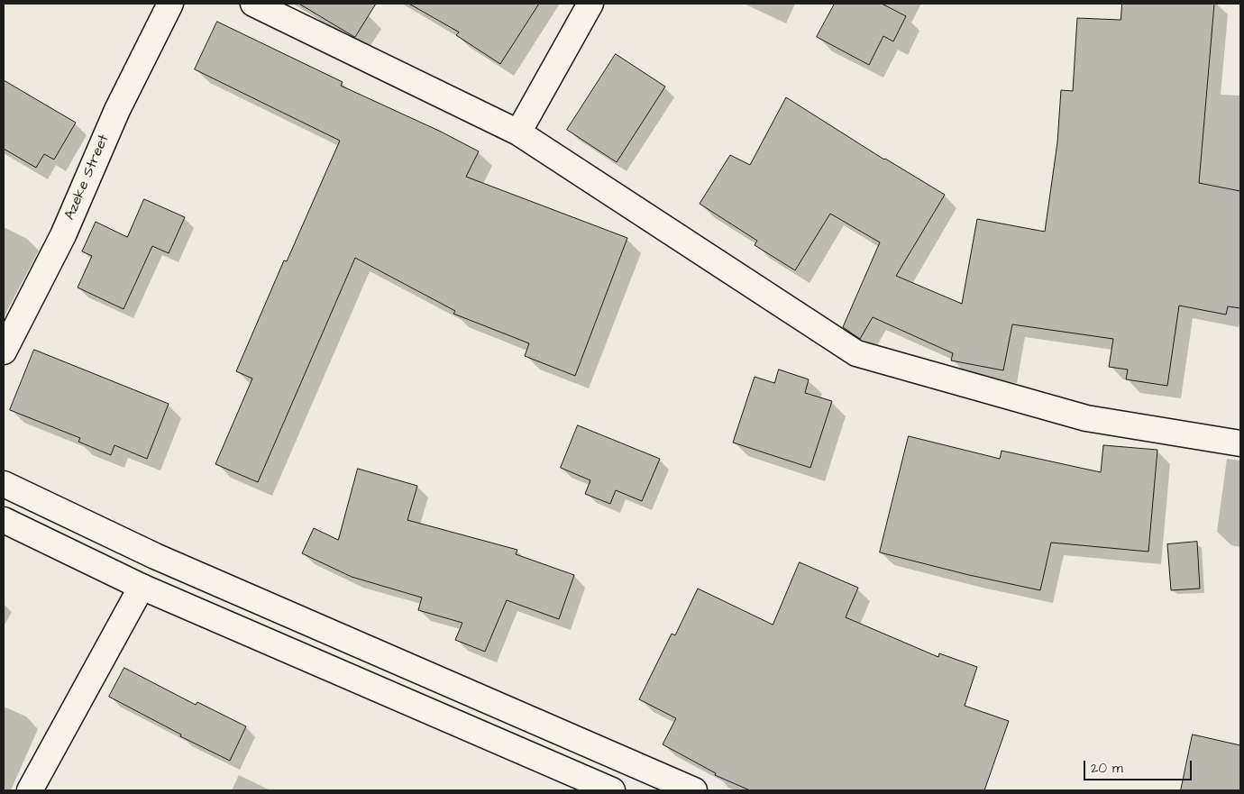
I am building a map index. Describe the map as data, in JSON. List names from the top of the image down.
{
  "streets": {
    "street": ["Azeke Street"]
  },
  "scale_bar": "20 m"
}
